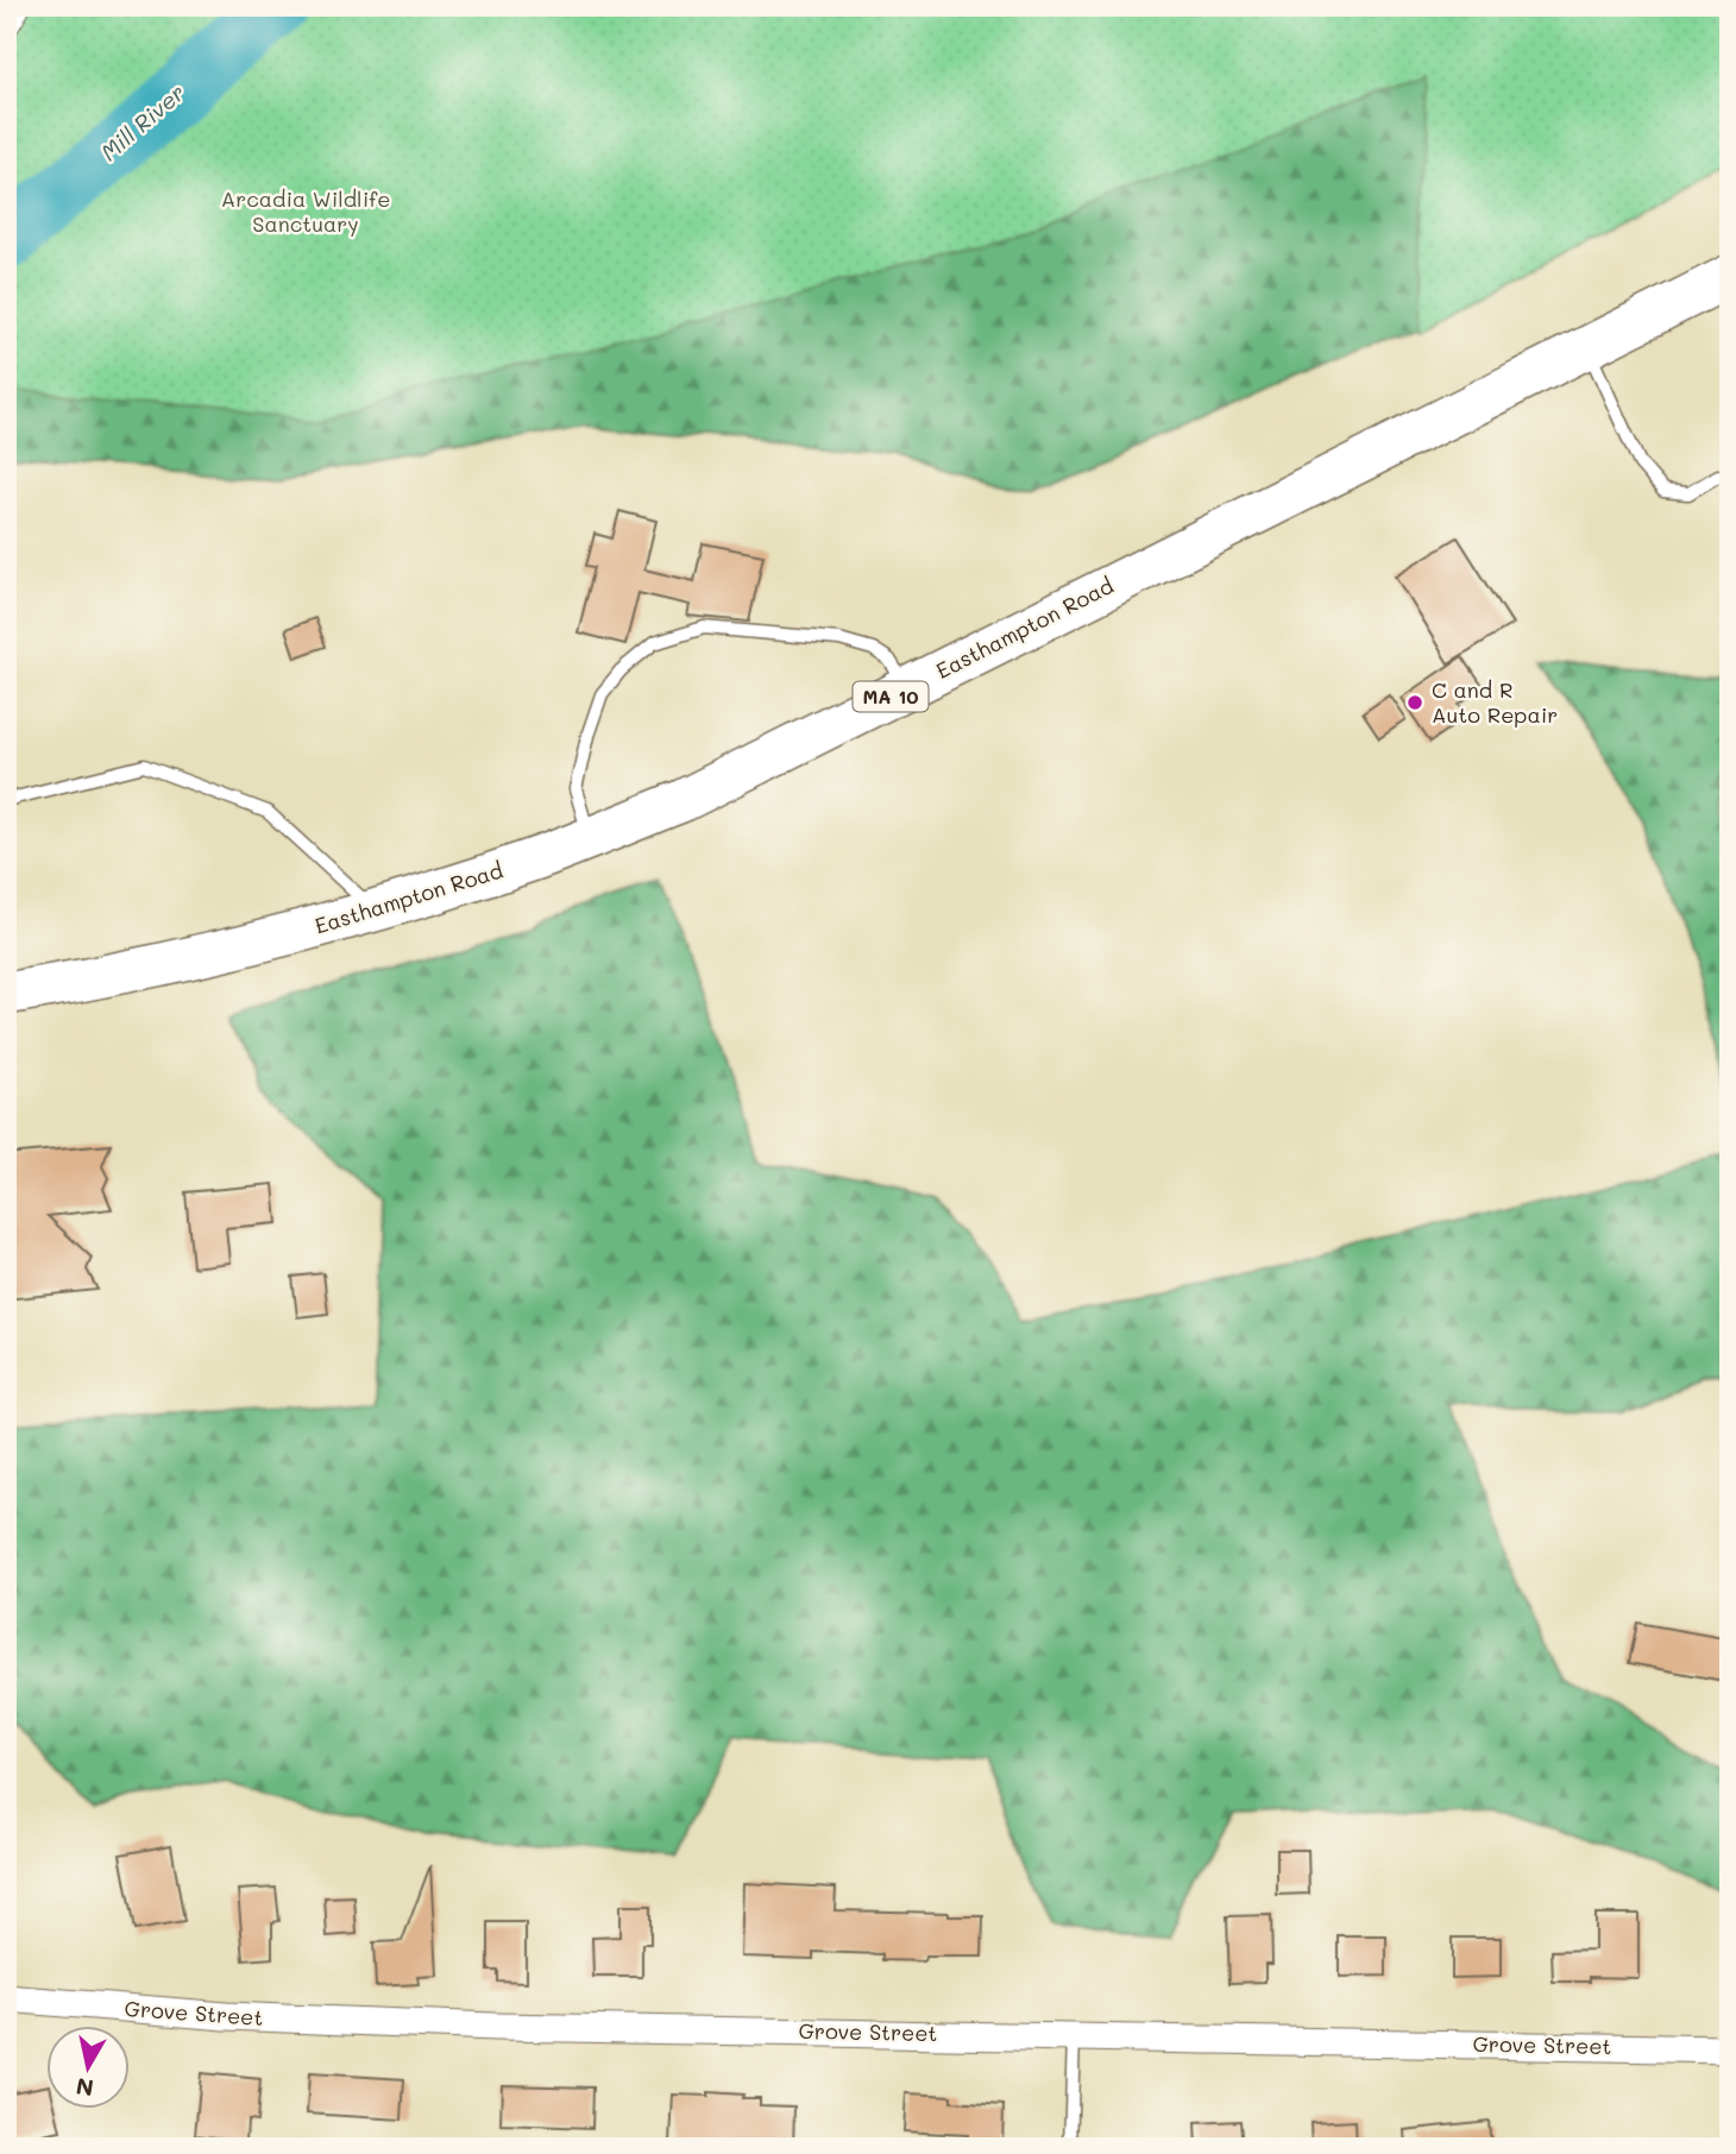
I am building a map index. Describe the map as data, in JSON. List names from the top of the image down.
{
  "streets": {
    "main road": ["Easthampton Road", "MA 10"],
    "street": ["Grove Street"]
  },
  "water": ["Mill River"],
  "parks": ["Arcadia Wildlife Sanctuary"],
  "places": ["C and R Auto Repair"],
  "north": "bottom"
}
